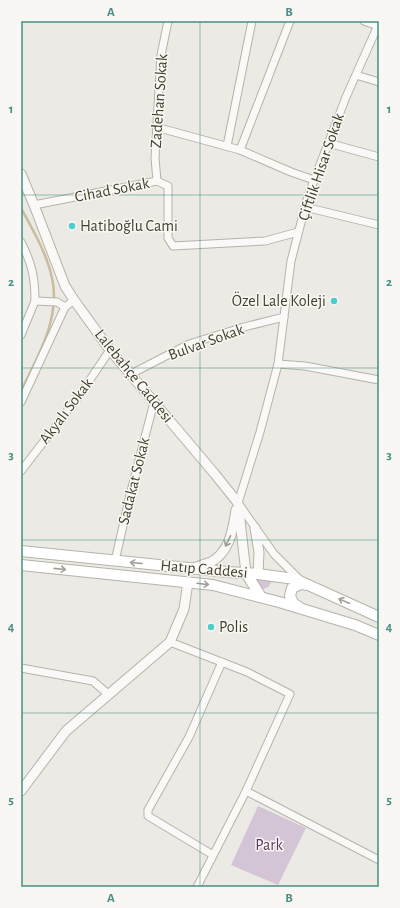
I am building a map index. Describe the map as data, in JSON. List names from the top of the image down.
{
  "streets": {
    "main road": ["Hatıp Caddesi"],
    "street": [
      "Zadehan Sokak",
      "Çiftlik Hisar Sokak",
      "Cihad Sokak",
      "Bulvar Sokak",
      "Lalebahçe Caddesi",
      "Akyalı Sokak",
      "Sadakat Sokak"
    ]
  },
  "crossings": [
    ["Zadehan Sokak", "Cihad Sokak"],
    ["Çiftlik Hisar Sokak", "Cihad Sokak"],
    ["Çiftlik Hisar Sokak", "Bulvar Sokak"],
    ["Çiftlik Hisar Sokak", "Lalebahçe Caddesi"],
    ["Cihad Sokak", "Lalebahçe Caddesi"],
    ["Bulvar Sokak", "Lalebahçe Caddesi"],
    ["Lalebahçe Caddesi", "Akyalı Sokak"],
    ["Lalebahçe Caddesi", "Sadakat Sokak"],
    ["Sadakat Sokak", "Hatıp Caddesi"]
  ],
  "parks": ["Park"],
  "places": ["Hatiboğlu Cami", "Özel Lale Koleji", "Polis"],
  "grid": {
    "columns": ["A", "B"],
    "rows": [
      "1",
      "2",
      "3",
      "4",
      "5"
    ]
  }
}
